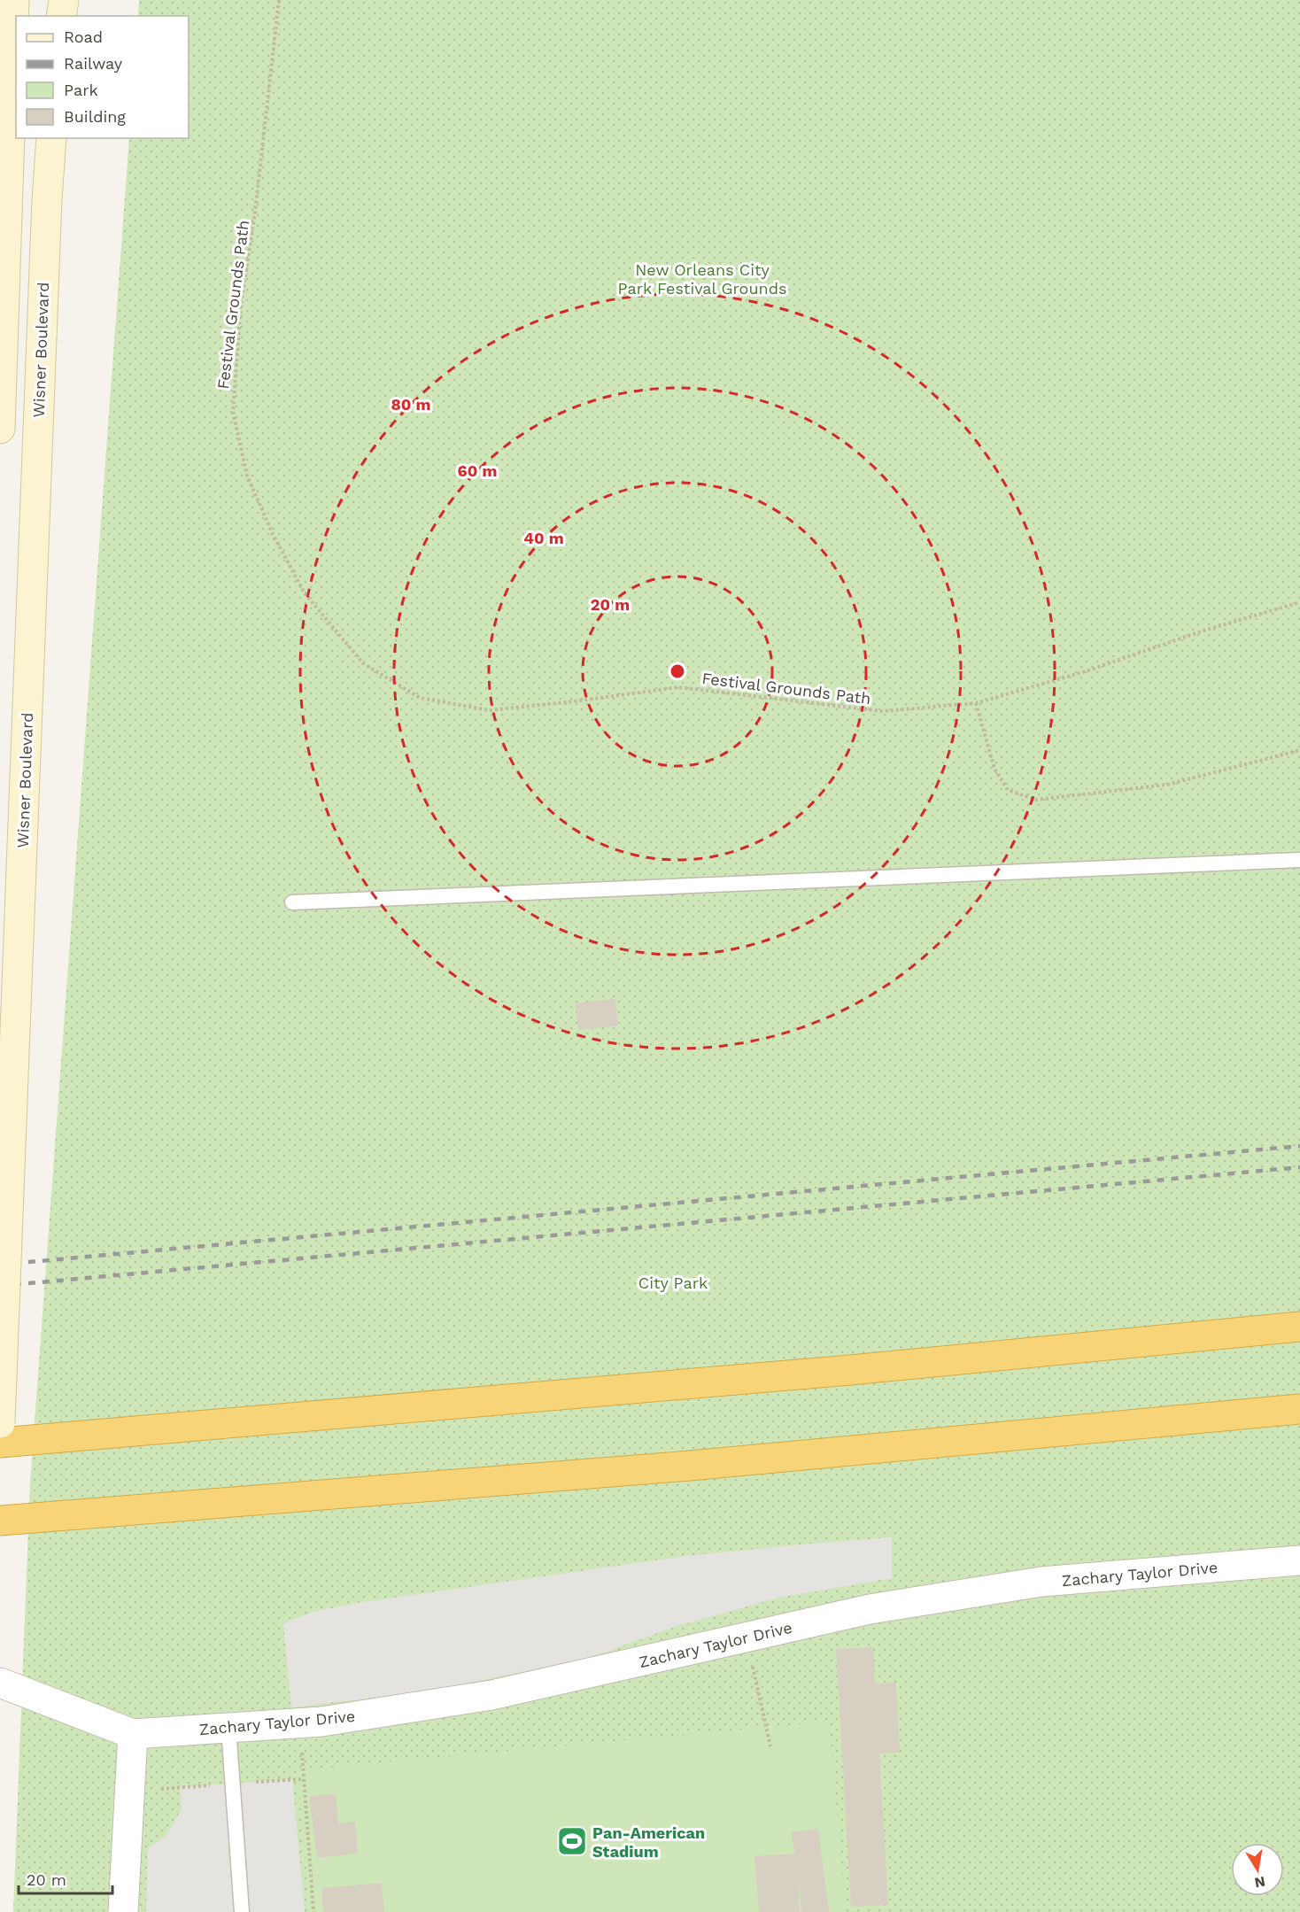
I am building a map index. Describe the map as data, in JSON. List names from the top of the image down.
{
  "streets": {
    "street": ["Wisner Boulevard", "Zachary Taylor Drive"],
    "path": ["Festival Grounds Path"]
  },
  "parks": ["New Orleans City Park Festival Grounds", "City Park"],
  "places": {
    "sports": ["Pan-American Stadium"]
  },
  "legend": [
    "Road",
    "Railway",
    "Park",
    "Building"
  ],
  "scale_bar": "20 m",
  "north": "bottom",
  "rings": [
    "80 m",
    "60 m",
    "40 m",
    "20 m"
  ]
}
